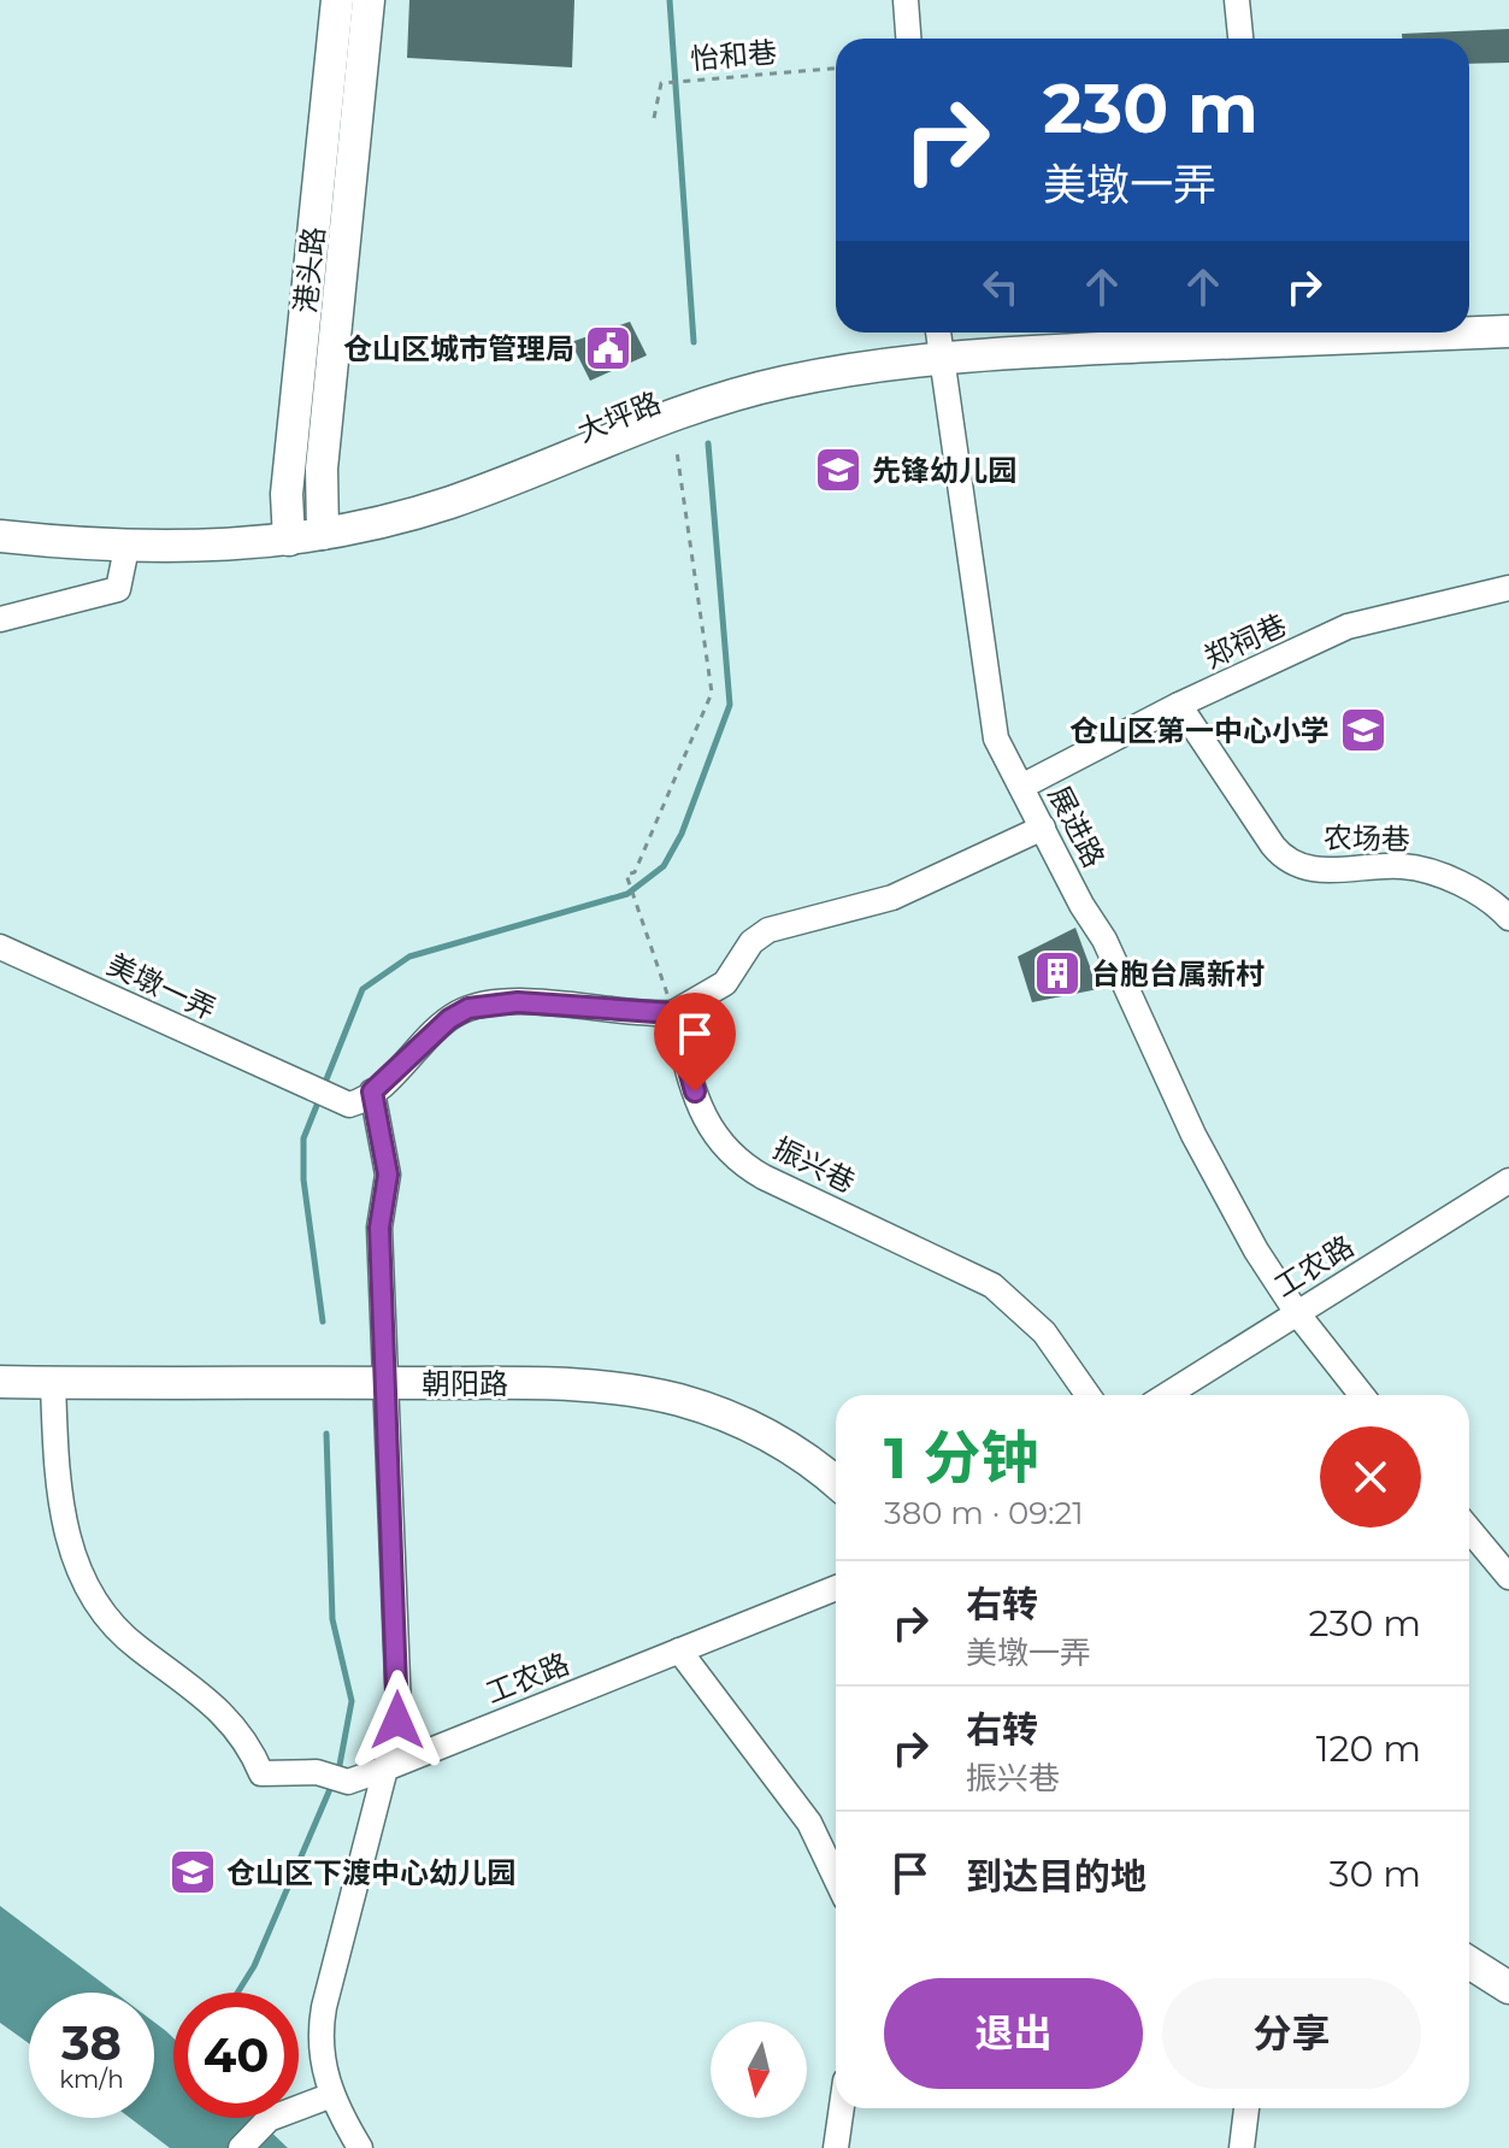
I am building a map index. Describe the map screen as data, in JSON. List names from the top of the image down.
{
  "streets": {
    "main road": ["港头路", "大坪路", "朝阳路"],
    "street": [
      "郑祠巷",
      "展进路",
      "农场巷",
      "美墩一弄",
      "振兴巷",
      "工农路"
    ],
    "path": ["怡和巷"]
  },
  "crossings": [
    ["港头路", "大坪路"],
    ["大坪路", "展进路"],
    ["郑祠巷", "展进路"],
    ["郑祠巷", "农场巷"],
    ["展进路", "工农路"],
    ["工农路", "朝阳路"]
  ],
  "places": {
    "public building": ["仓山区城市管理局"],
    "school or university": ["先锋幼儿园", "仓山区第一中心小学", "仓山区下渡中心幼儿园"],
    "building": ["台胞台属新村"]
  },
  "north": "bottom",
  "page": {
    "turn": ["230 m", "美墩一弄"],
    "heading": ["1 分钟", "380 m · 09:21"],
    "list": [
      {
        "name": "右转",
        "note": "美墩一弄",
        "value": "230 m"
      },
      {
        "name": "右转",
        "note": "振兴巷",
        "value": "120 m"
      },
      {
        "name": "到达目的地",
        "value": "30 m"
      }
    ],
    "buttons": ["退出", "分享"],
    "speed": "38 km/h",
    "limit": "40"
  }
}
